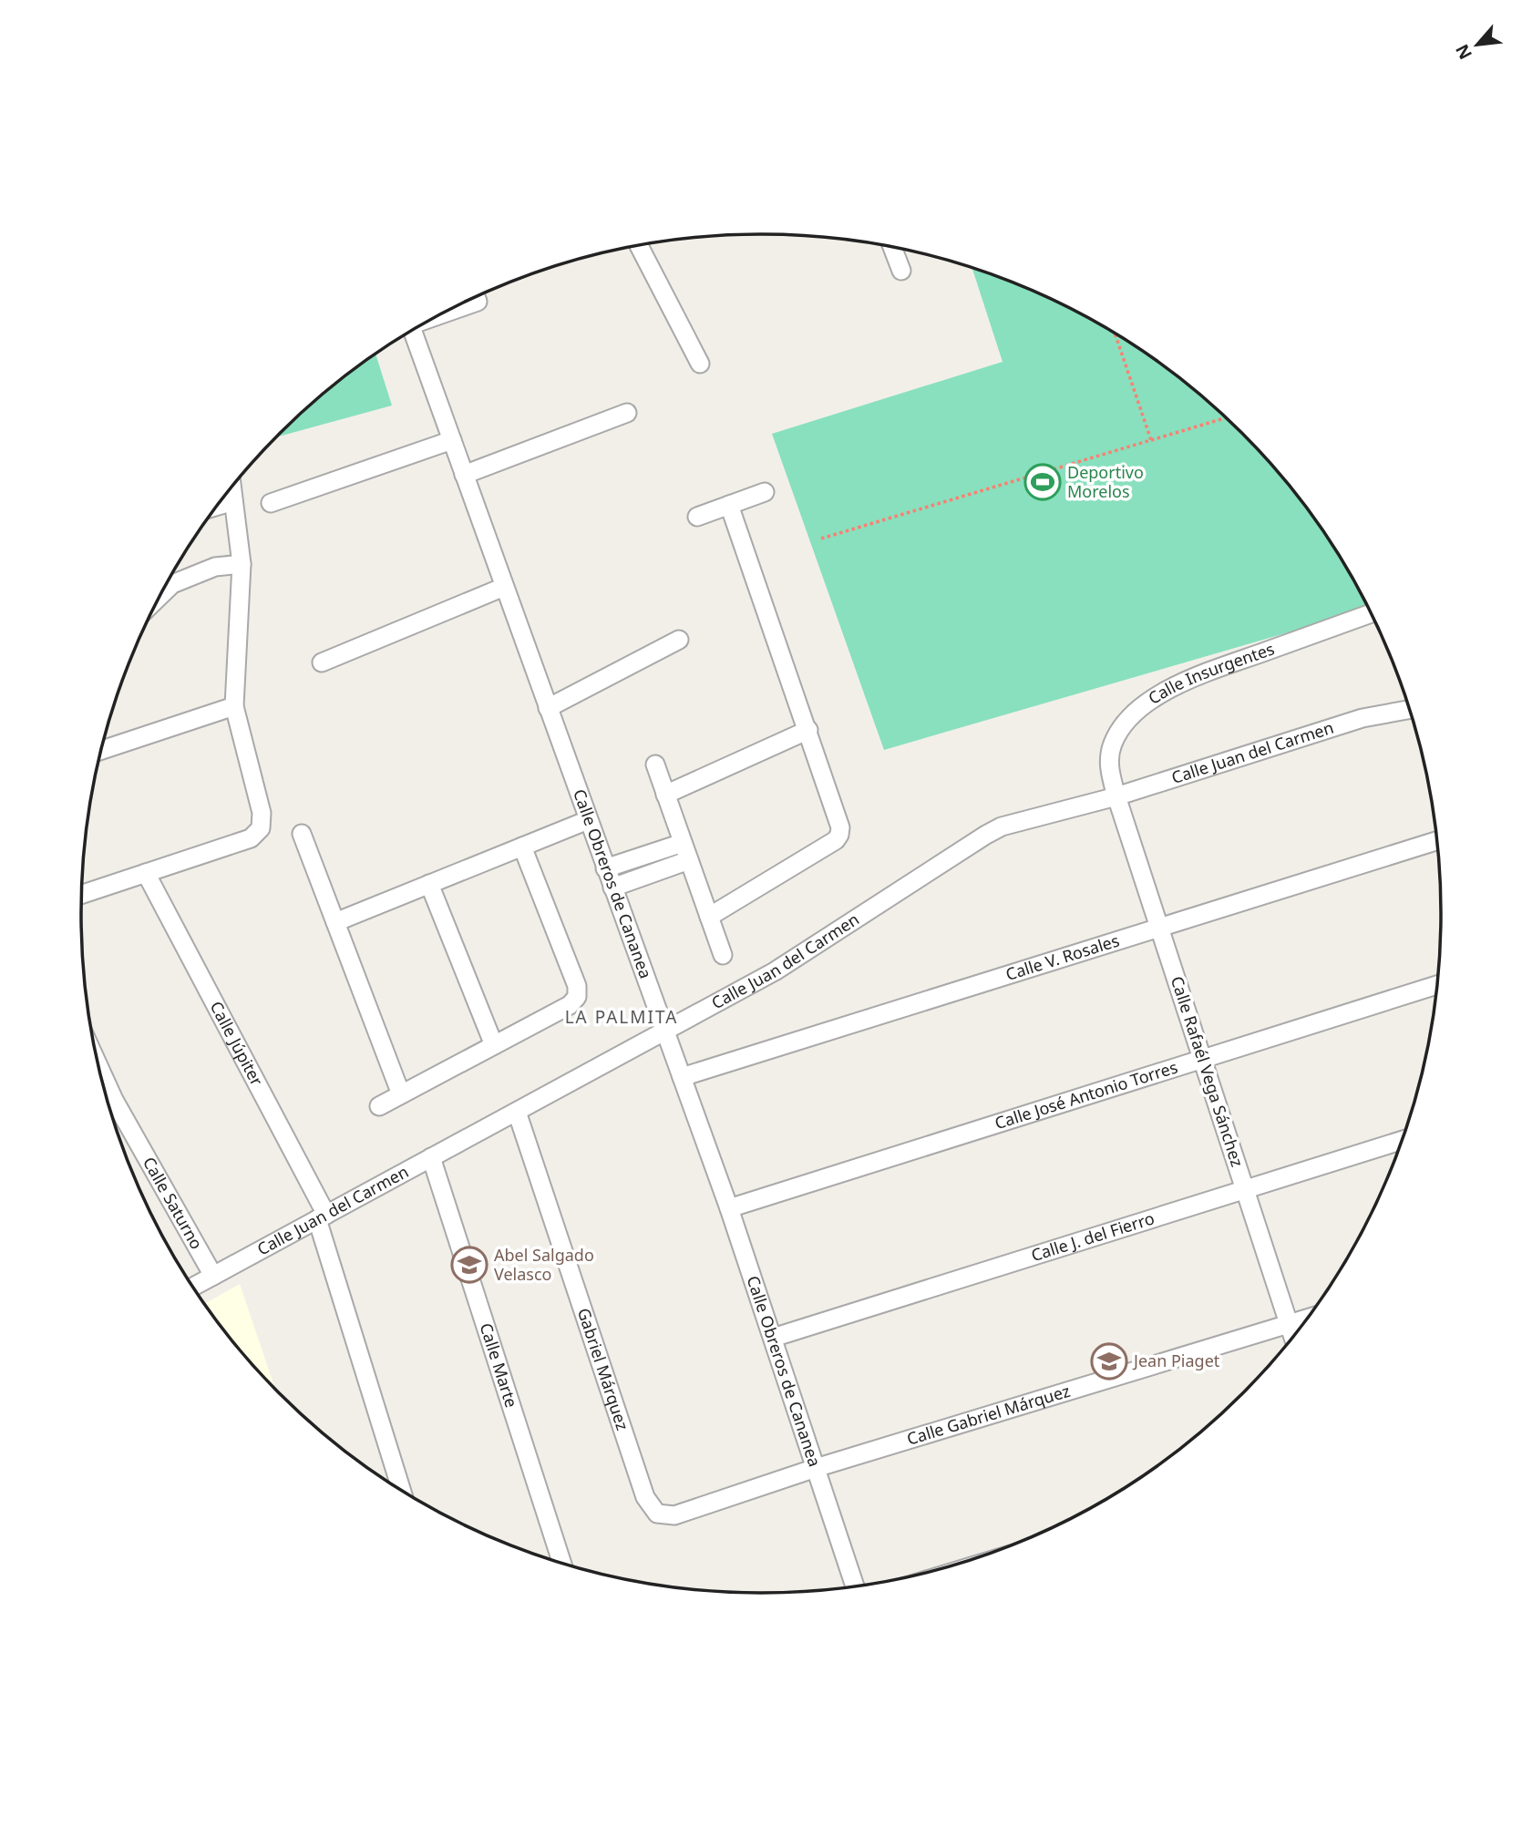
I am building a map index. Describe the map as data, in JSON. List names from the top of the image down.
{
  "streets": {
    "street": [
      "Calle Insurgentes",
      "Calle Juan del Carmen",
      "Calle Obreros de Cananea",
      "Calle V. Rosales",
      "Calle Júpiter",
      "Calle Rafaél Vega Sánchez",
      "Calle José Antonio Torres",
      "Calle Saturno",
      "Calle J. del Fierro",
      "Calle Marte",
      "Gabriel Márquez",
      "Calle Gabriel Márquez"
    ]
  },
  "crossings": [
    ["Calle Insurgentes", "Calle Juan del Carmen"],
    ["Calle Insurgentes", "Calle Rafaél Vega Sánchez"],
    ["Calle Juan del Carmen", "Calle Obreros de Cananea"],
    ["Calle Juan del Carmen", "Calle Júpiter"],
    ["Calle Juan del Carmen", "Calle Rafaél Vega Sánchez"],
    ["Calle Juan del Carmen", "Calle Saturno"],
    ["Calle Juan del Carmen", "Calle Marte"],
    ["Calle Juan del Carmen", "Gabriel Márquez"],
    ["Calle Obreros de Cananea", "Calle V. Rosales"],
    ["Calle Obreros de Cananea", "Calle José Antonio Torres"],
    ["Calle Obreros de Cananea", "Calle J. del Fierro"],
    ["Calle Obreros de Cananea", "Calle Gabriel Márquez"],
    ["Calle V. Rosales", "Calle Rafaél Vega Sánchez"],
    ["Calle Rafaél Vega Sánchez", "Calle José Antonio Torres"],
    ["Calle Rafaél Vega Sánchez", "Calle J. del Fierro"],
    ["Calle Rafaél Vega Sánchez", "Calle Gabriel Márquez"],
    ["Gabriel Márquez", "Calle Gabriel Márquez"]
  ],
  "districts": ["LA PALMITA"],
  "places": {
    "sports": ["Deportivo Morelos"],
    "school or university": ["Abel Salgado Velasco", "Jean Piaget"]
  },
  "north": "bottom left"
}
